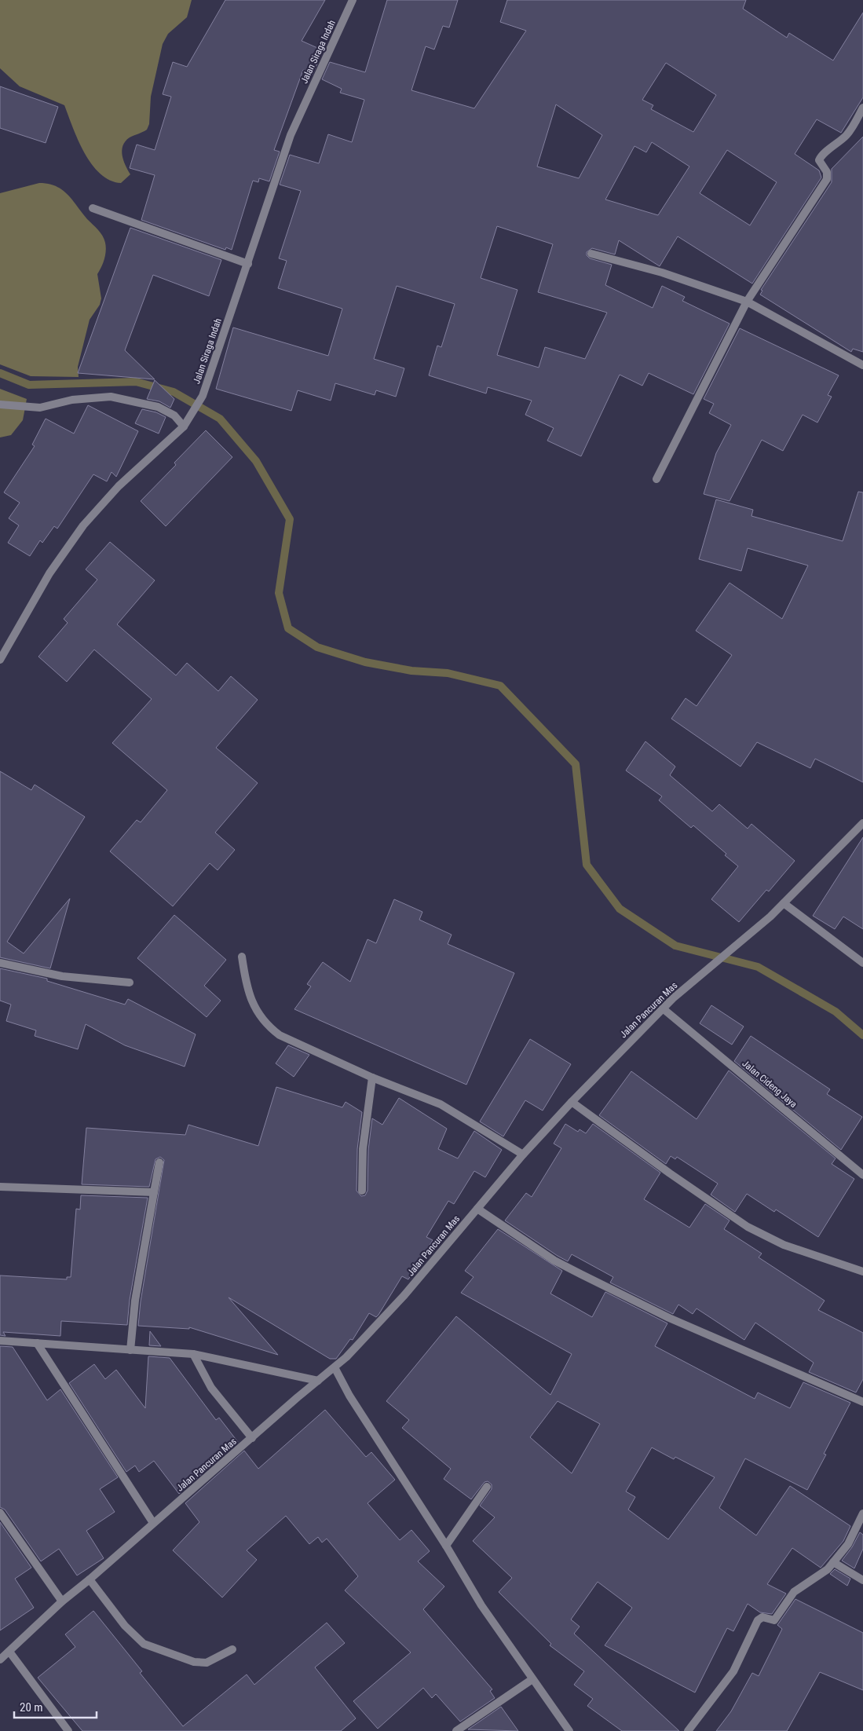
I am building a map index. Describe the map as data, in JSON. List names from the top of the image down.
{
  "streets": {
    "street": ["Jalan Siraga Indah", "Jalan Pancuran Mas", "Jalan Cideng Jaya"]
  },
  "crossings": [
    ["Jalan Pancuran Mas", "Jalan Cideng Jaya"]
  ],
  "scale_bar": "20 m"
}
